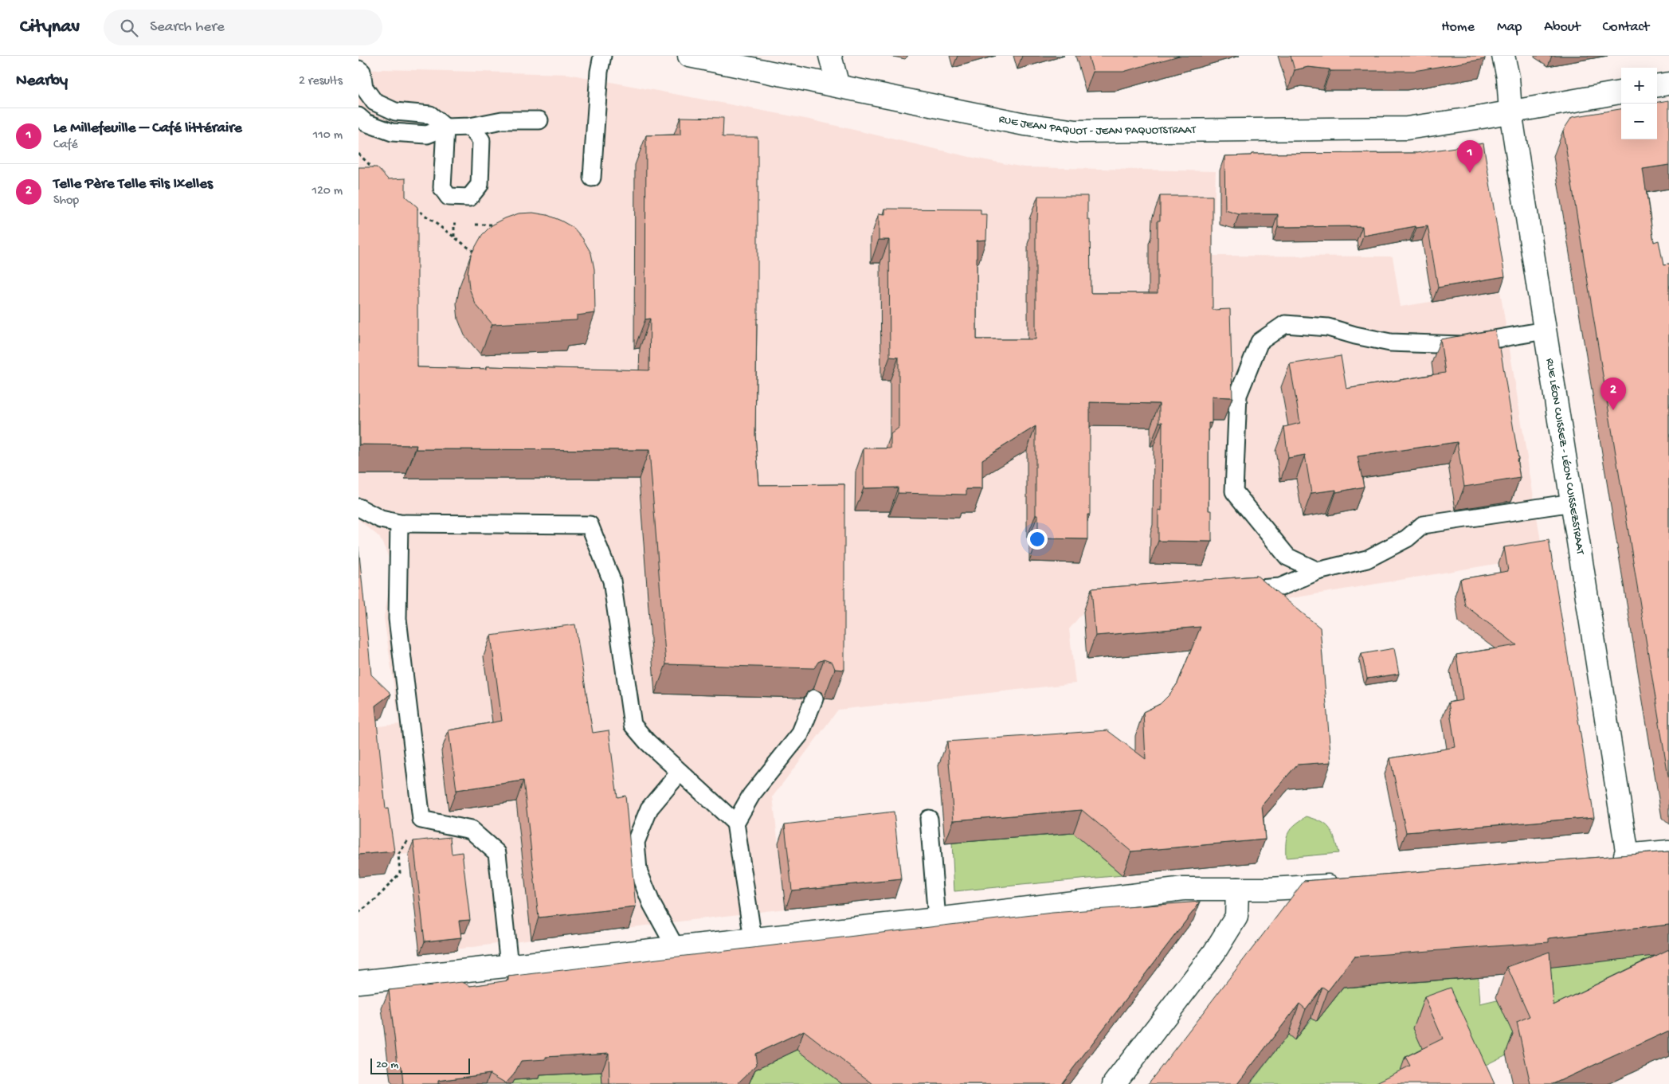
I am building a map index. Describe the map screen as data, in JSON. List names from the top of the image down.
{
  "streets": {
    "street": ["RUE JEAN PAQUOT - JEAN PAQUOTSTRAAT", "RUE LÉON CUISSEZ - LÉON CUISSEZSTRAAT"]
  },
  "crossings": [
    ["RUE JEAN PAQUOT - JEAN PAQUOTSTRAAT", "RUE LÉON CUISSEZ - LÉON CUISSEZSTRAAT"]
  ],
  "scale_bar": "20 m",
  "page": {
    "header": "Citynav",
    "search": "Search here",
    "nav": [
      "Home",
      "Map",
      "About",
      "Contact"
    ],
    "heading": ["Nearby", "2 results"],
    "map_buttons": ["+", "−"],
    "list": [
      {
        "mark": "1",
        "name": "Le Millefeuille – Café littéraire",
        "note": "Café",
        "value": "110 m"
      },
      {
        "mark": "2",
        "name": "Telle Père Telle Fils Ixelles",
        "note": "Shop",
        "value": "120 m"
      }
    ],
    "pins": ["1", "2"],
    "scale": "20 m"
  }
}
